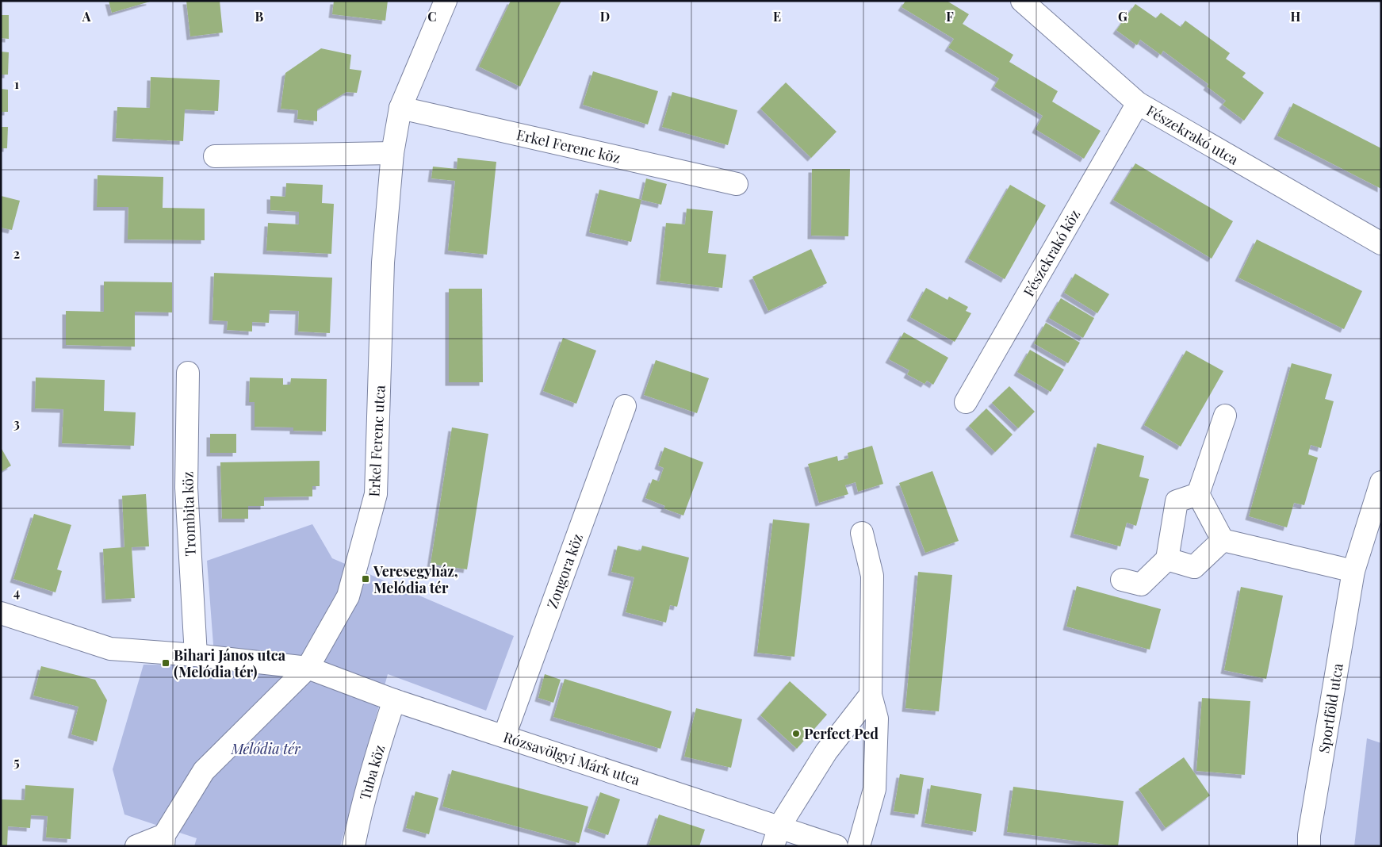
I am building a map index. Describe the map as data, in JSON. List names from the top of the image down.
{
  "streets": {
    "street": [
      "Fészekrakó utca",
      "Erkel Ferenc köz",
      "Fészekrakó köz",
      "Erkel Ferenc utca",
      "Trombita köz",
      "Zongora köz",
      "Sportföld utca",
      "Rózsavölgyi Márk utca",
      "Tuba köz"
    ]
  },
  "crossings": [
    ["Fészekrakó utca", "Fészekrakó köz"],
    ["Erkel Ferenc köz", "Erkel Ferenc utca"],
    ["Erkel Ferenc utca", "Rózsavölgyi Márk utca"],
    ["Trombita köz", "Rózsavölgyi Márk utca"],
    ["Zongora köz", "Rózsavölgyi Márk utca"],
    ["Rózsavölgyi Márk utca", "Tuba köz"]
  ],
  "parks": ["Melódia tér"],
  "places": {
    "transit": ["Veresegyház, Melódia tér", "Bihari János utca (Melódia tér)"],
    "other": ["Perfect Ped"]
  },
  "grid": {
    "columns": [
      "A",
      "B",
      "C",
      "D",
      "E",
      "F",
      "G",
      "H"
    ],
    "rows": [
      "1",
      "2",
      "3",
      "4",
      "5"
    ]
  }
}
